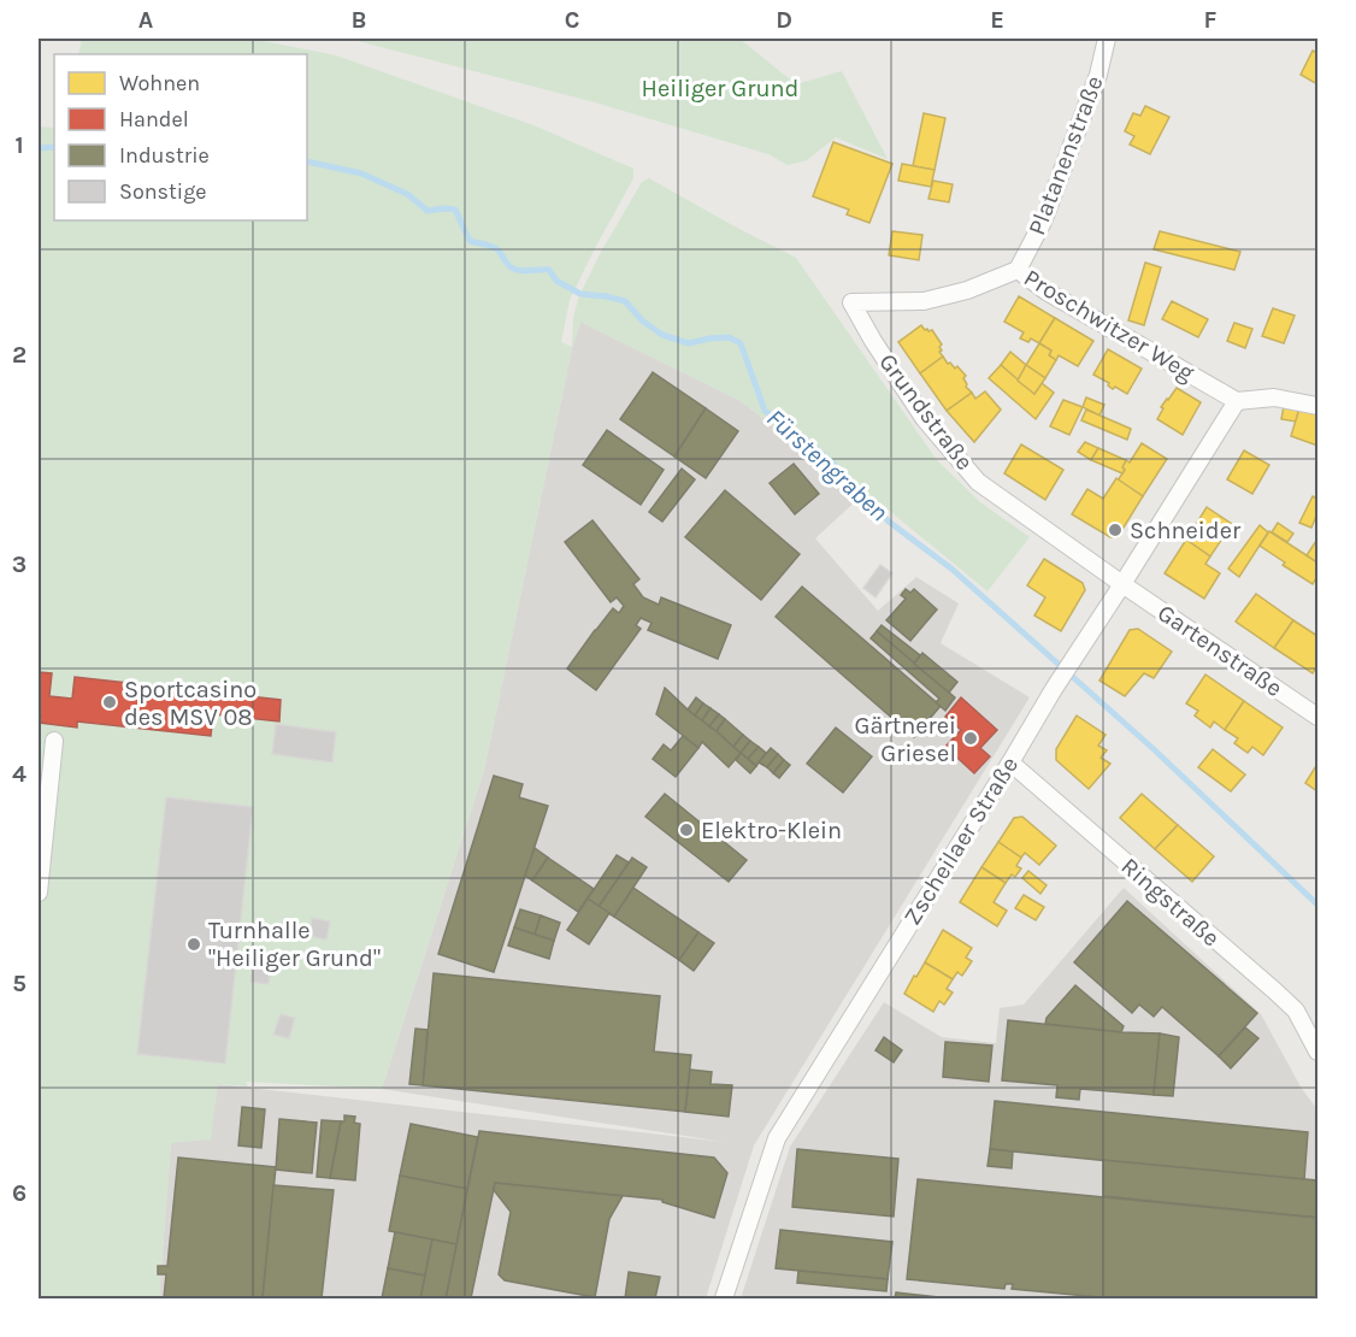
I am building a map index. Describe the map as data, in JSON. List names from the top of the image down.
{
  "streets": {
    "street": [
      "Platanenstraße",
      "Proschwitzer Weg",
      "Grundstraße",
      "Gartenstraße",
      "Zscheilaer Straße",
      "Ringstraße"
    ]
  },
  "crossings": [
    ["Platanenstraße", "Proschwitzer Weg"],
    ["Proschwitzer Weg", "Grundstraße"],
    ["Proschwitzer Weg", "Zscheilaer Straße"],
    ["Grundstraße", "Gartenstraße"],
    ["Grundstraße", "Zscheilaer Straße"],
    ["Gartenstraße", "Zscheilaer Straße"],
    ["Zscheilaer Straße", "Ringstraße"]
  ],
  "water": ["Fürstengraben"],
  "parks": ["Heiliger Grund"],
  "places": [
    "Schneider",
    "Sportcasino des MSV 08",
    "Gärtnerei Griesel",
    "Elektro-Klein",
    "Turnhalle \"Heiliger Grund\""
  ],
  "legend": [
    "Wohnen",
    "Handel",
    "Industrie",
    "Sonstige"
  ],
  "grid": {
    "columns": [
      "A",
      "B",
      "C",
      "D",
      "E",
      "F"
    ],
    "rows": [
      "1",
      "2",
      "3",
      "4",
      "5",
      "6"
    ]
  }
}
